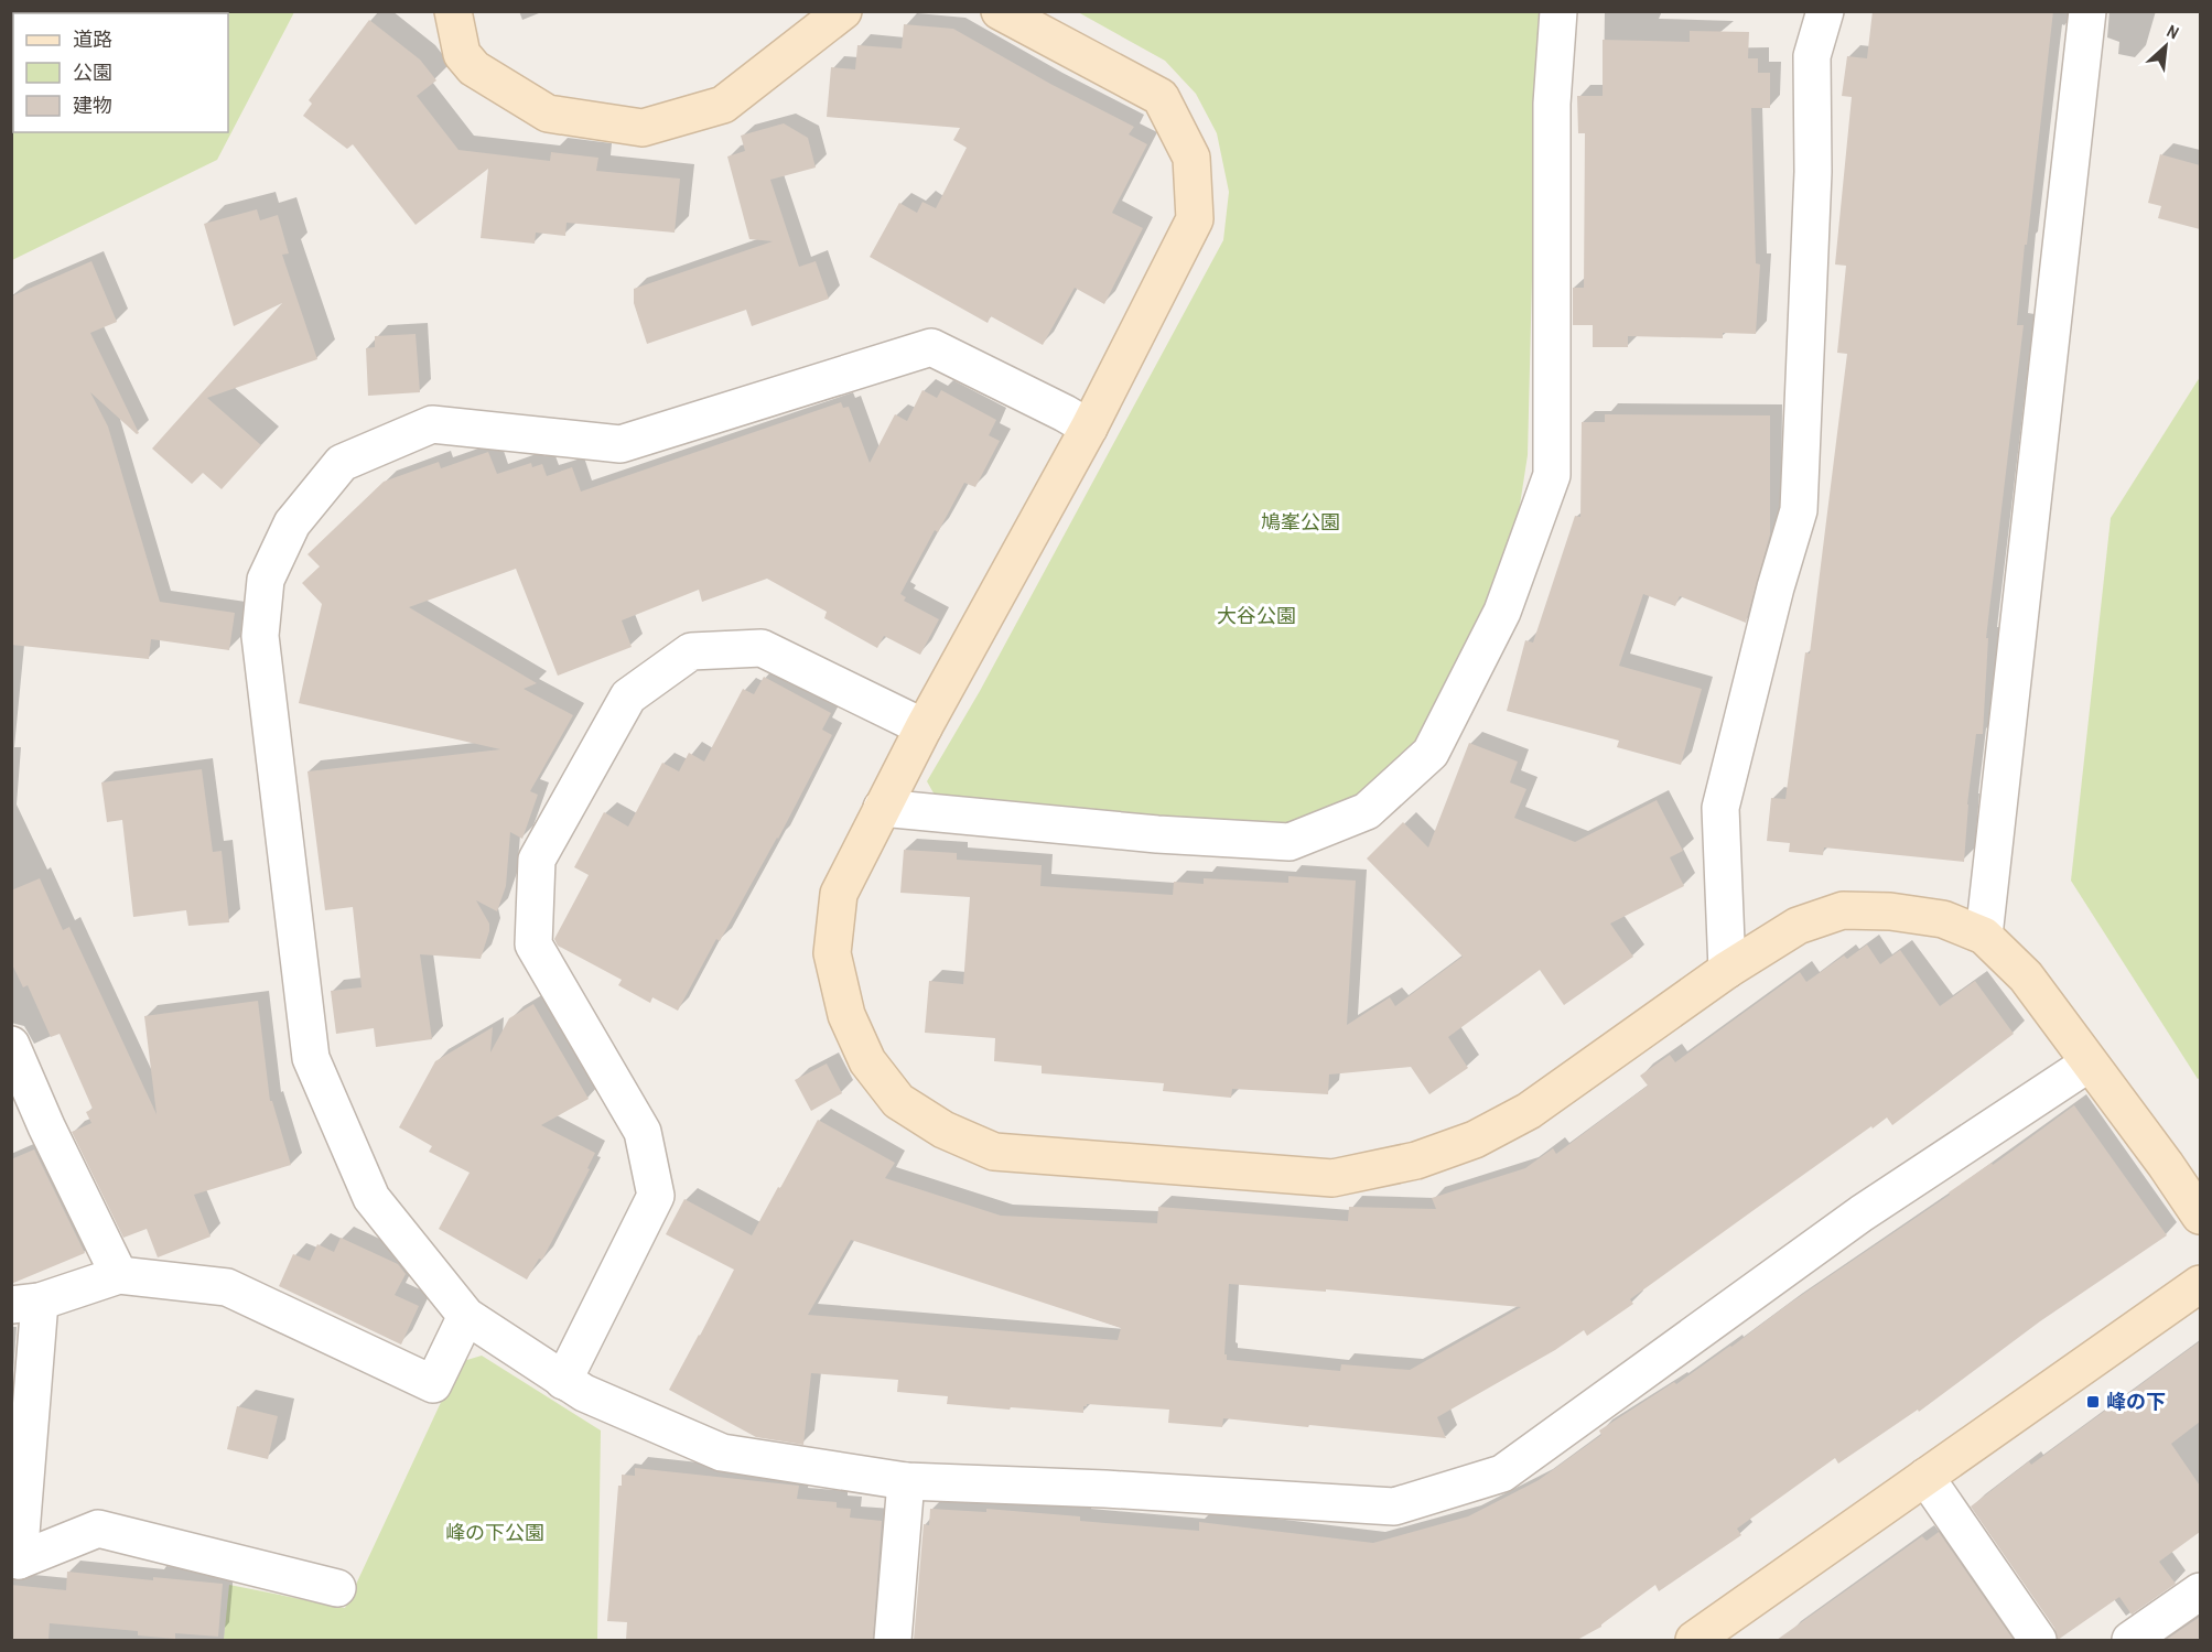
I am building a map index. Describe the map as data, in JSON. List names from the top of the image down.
{
  "parks": ["鳩峯公園", "大谷公園", "峰の下公園"],
  "places": {
    "transit": ["峰の下"]
  },
  "legend": ["道路", "公園", "建物"],
  "north": "top right"
}
